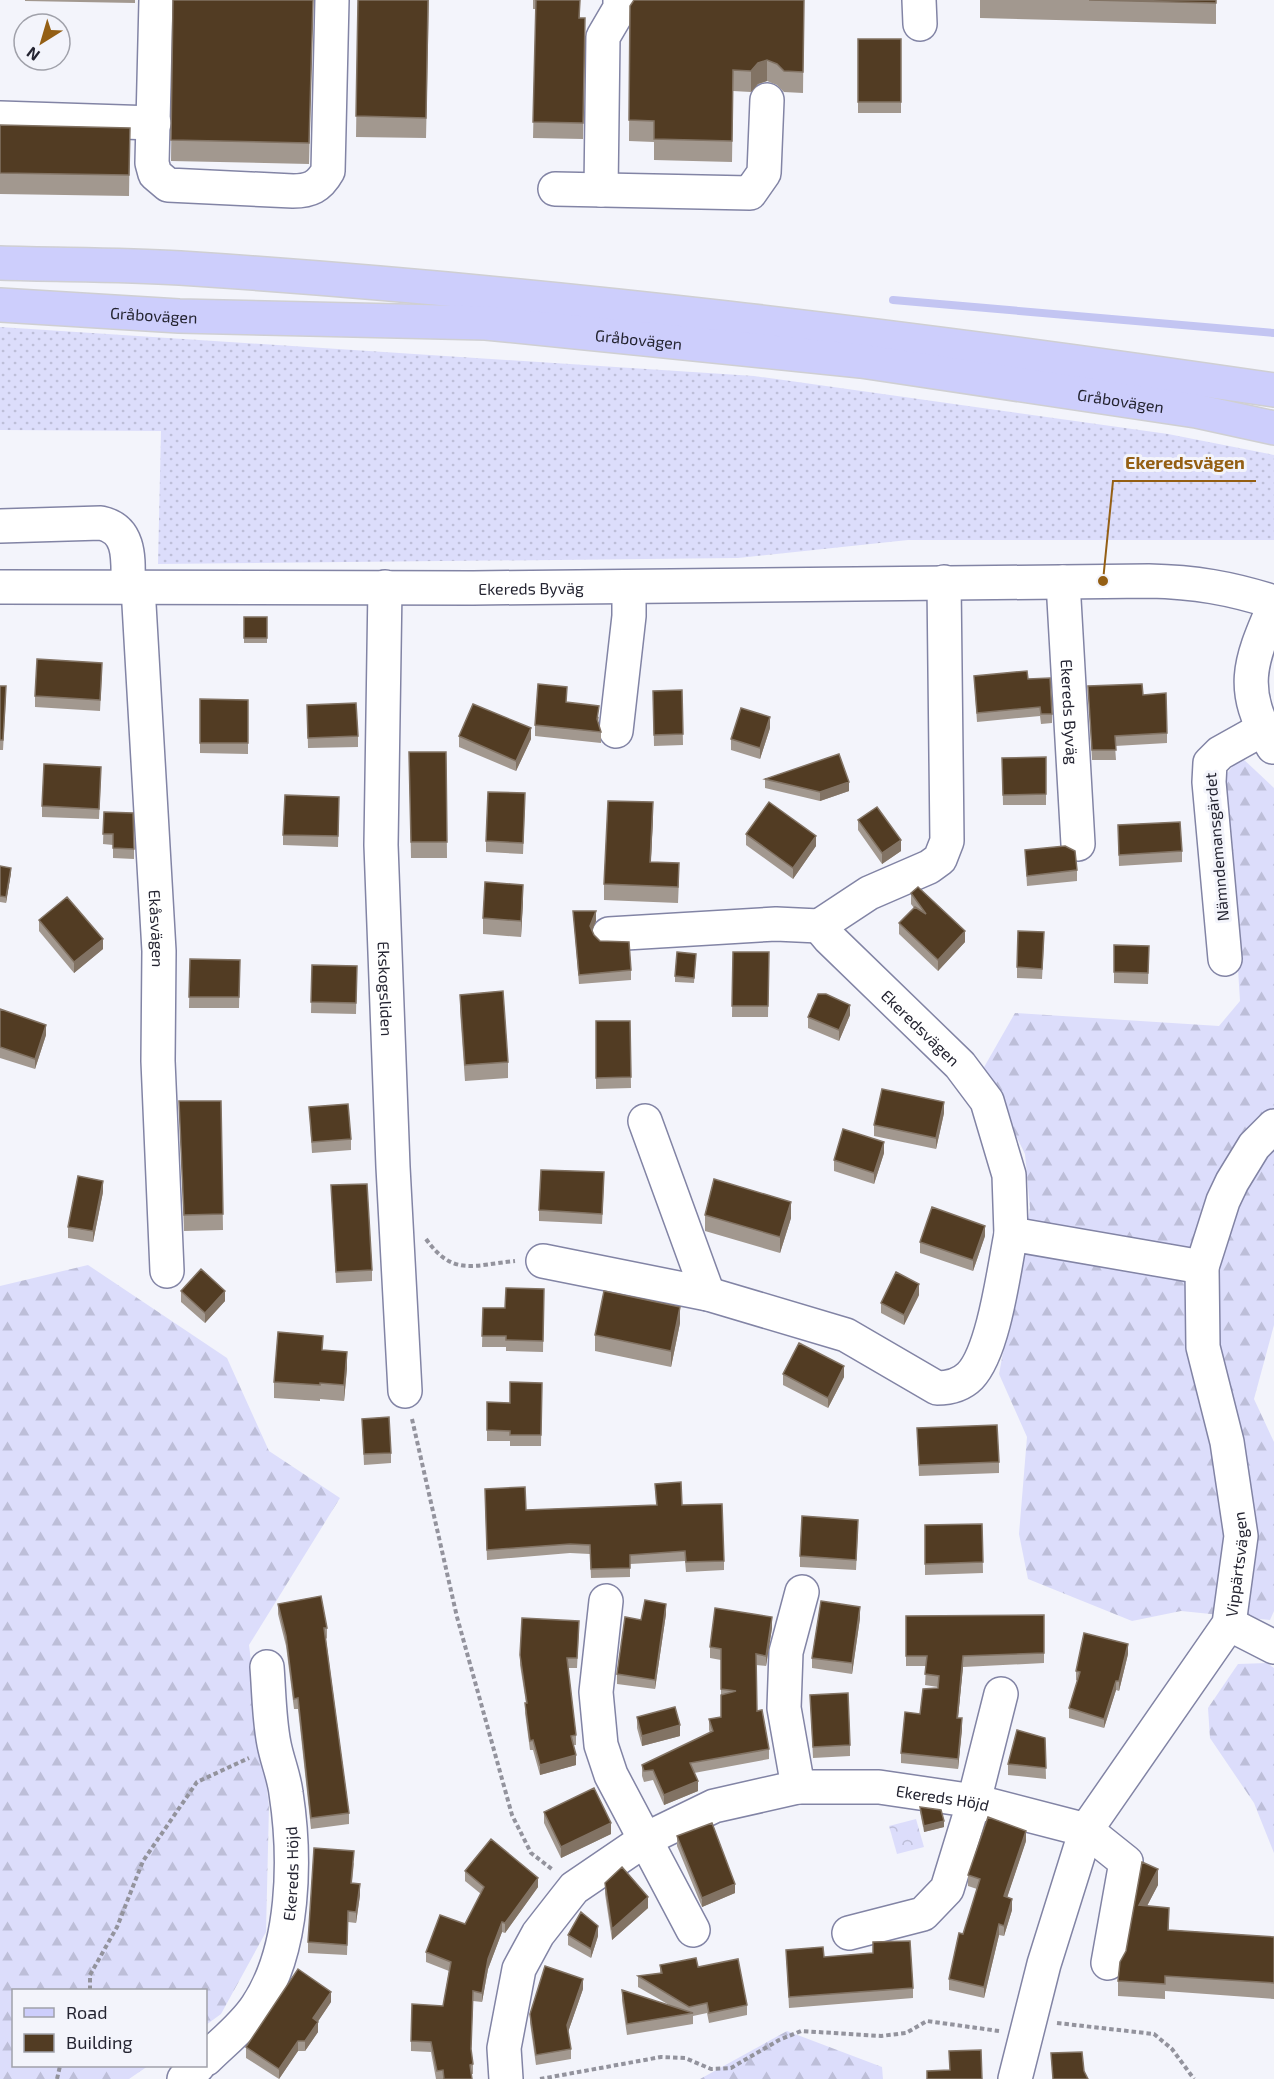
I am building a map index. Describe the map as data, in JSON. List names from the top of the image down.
{
  "streets": {
    "main road": ["Gråbovägen"],
    "street": [
      "Ekereds Byväg",
      "Nämndemansgärdet",
      "Ekåsvägen",
      "Ekskogsliden",
      "Ekeredsvägen",
      "Vippärtsvägen",
      "Ekereds Höjd"
    ]
  },
  "crossings": [
    ["Ekereds Byväg", "Ekåsvägen"],
    ["Ekereds Byväg", "Ekskogsliden"],
    ["Vippärtsvägen", "Ekereds Höjd"]
  ],
  "places": ["Ekeredsvägen"],
  "legend": ["Road", "Building"],
  "north": "bottom left"
}
